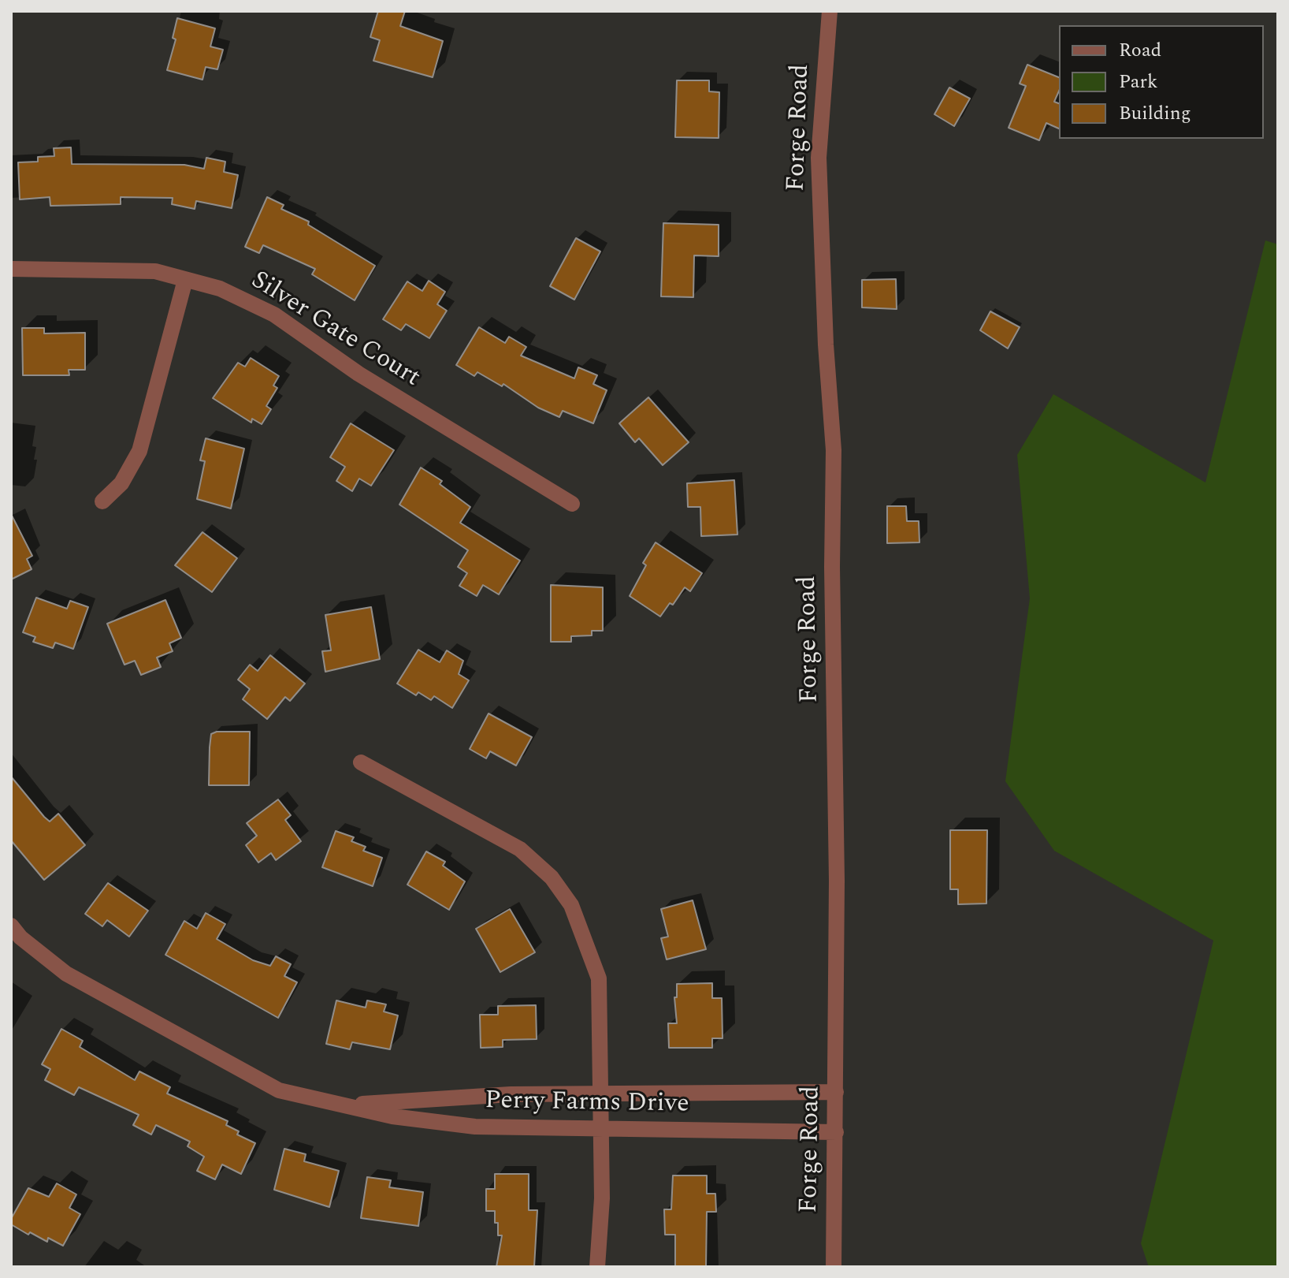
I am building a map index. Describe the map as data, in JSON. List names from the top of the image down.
{
  "streets": {
    "street": ["Forge Road", "Silver Gate Court", "Perry Farms Drive"]
  },
  "crossings": [
    ["Forge Road", "Perry Farms Drive"]
  ],
  "legend": ["Road", "Park", "Building"]
}
